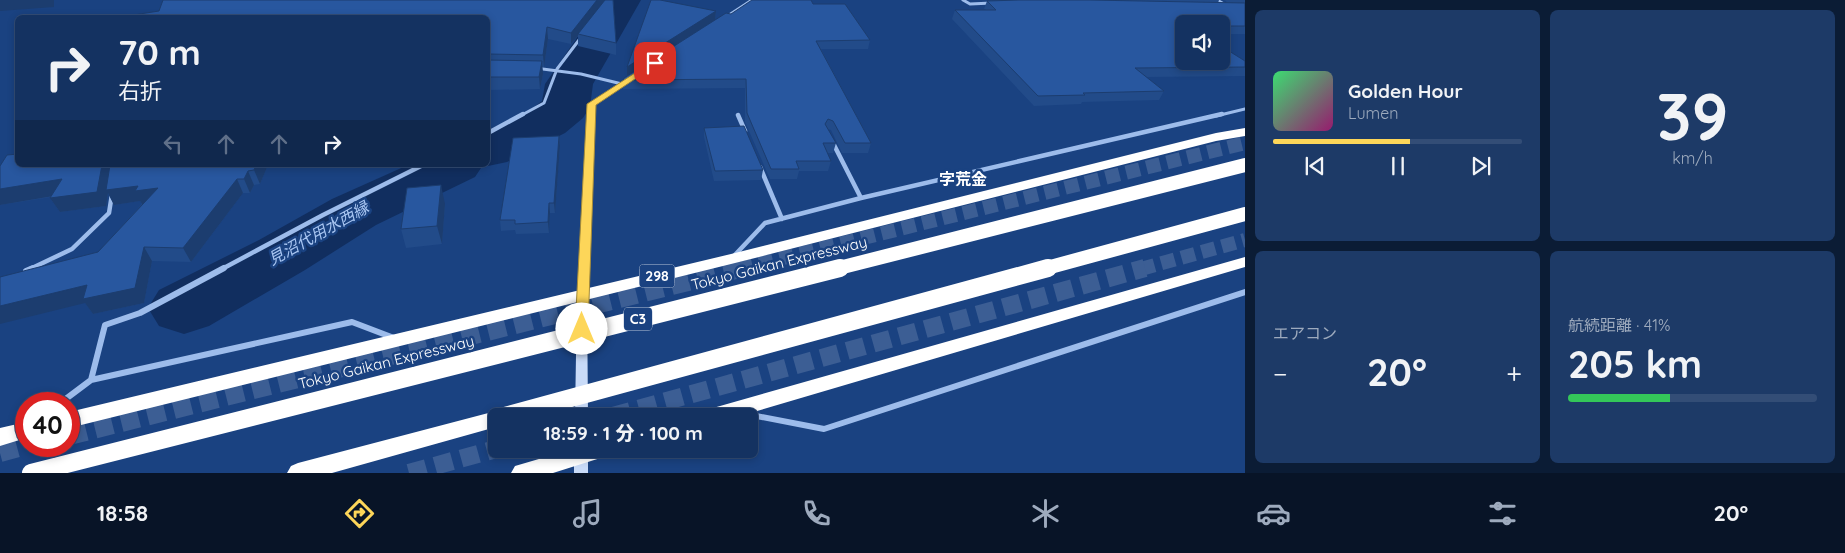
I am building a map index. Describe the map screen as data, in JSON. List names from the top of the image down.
{
  "streets": {
    "highway": ["Tokyo Gaikan Expressway", "298", "C3"]
  },
  "districts": ["字荒金"],
  "water": ["見沼代用水西縁"],
  "page": {
    "tile": [
      ["39", "km/h"],
      "エアコン",
      ["航続距離 · 41%", "205 km"]
    ],
    "turn": ["70 m", "右折"],
    "song": ["Golden Hour", "Lumen"],
    "heat": ["−", "20°", "+"],
    "limit": "40",
    "trip": "18:59 · 1 分 · 100 m",
    "tabs": ["18:58", "20°"]
  }
}
